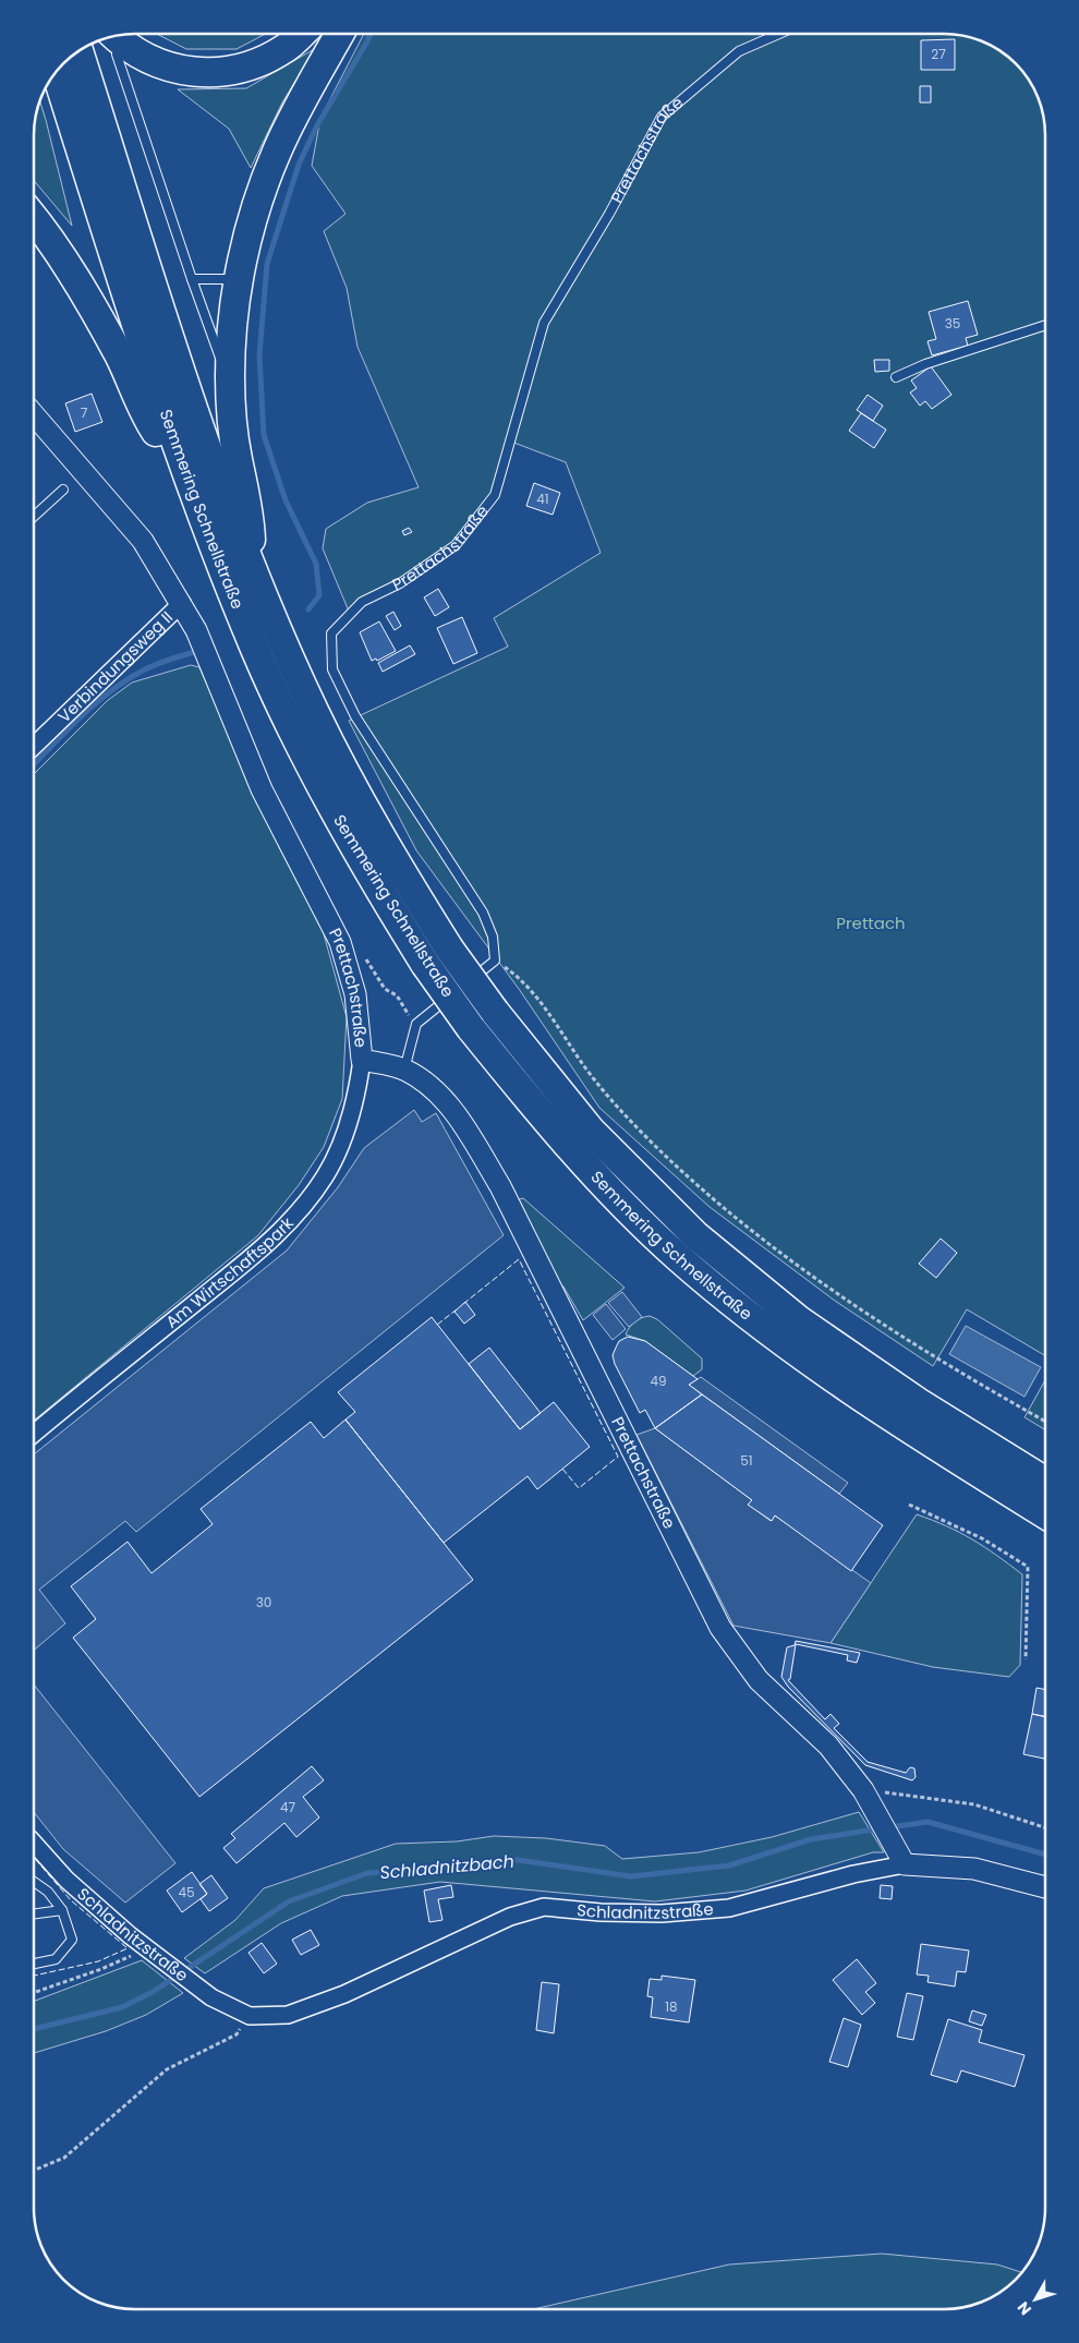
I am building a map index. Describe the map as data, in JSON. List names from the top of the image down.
{
  "streets": {
    "highway": ["Semmering Schnellstraße"],
    "street": [
      "Prettachstraße",
      "Verbindungsweg II",
      "Am Wirtschaftspark",
      "Schladnitzstraße"
    ]
  },
  "crossings": [
    ["Prettachstraße", "Verbindungsweg II"],
    ["Prettachstraße", "Am Wirtschaftspark"],
    ["Prettachstraße", "Schladnitzstraße"]
  ],
  "water": ["Schladnitzbach"],
  "parks": ["Prettach"],
  "house_numbers": [
    "27",
    "35",
    "7",
    "41",
    "49",
    "51",
    "30",
    "47",
    "45",
    "18"
  ],
  "north": "bottom left"
}
